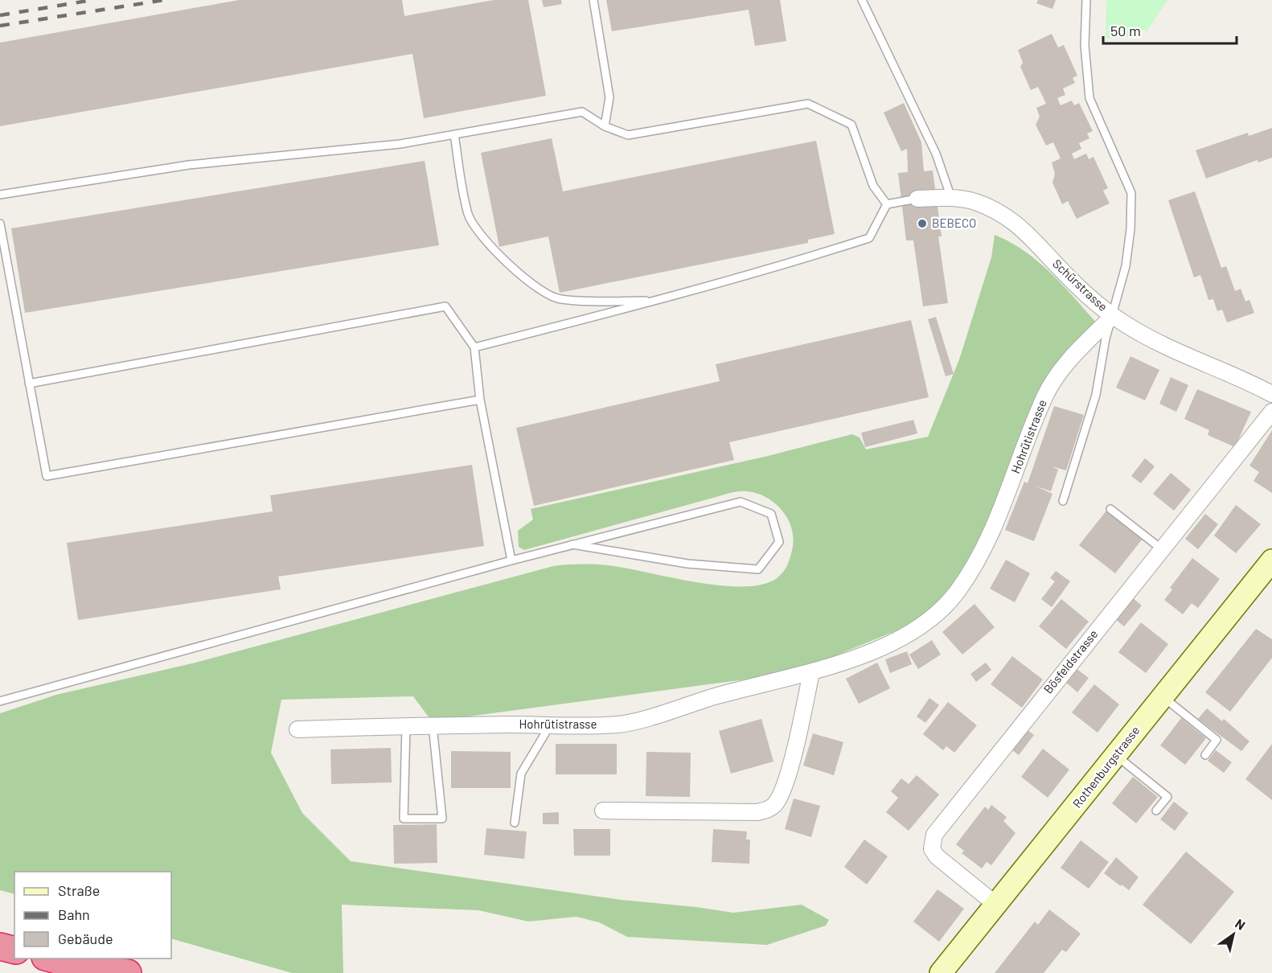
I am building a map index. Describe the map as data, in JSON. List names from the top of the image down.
{
  "streets": {
    "main road": ["Rothenburgstrasse"],
    "street": ["Schürstrasse", "Hohrütistrasse", "Bösfeldstrasse"]
  },
  "crossings": [
    ["Schürstrasse", "Hohrütistrasse"],
    ["Bösfeldstrasse", "Rothenburgstrasse"]
  ],
  "places": ["BEBECO"],
  "legend": ["Straße", "Bahn", "Gebäude"],
  "scale_bar": "50 m",
  "north": "top right"
}
